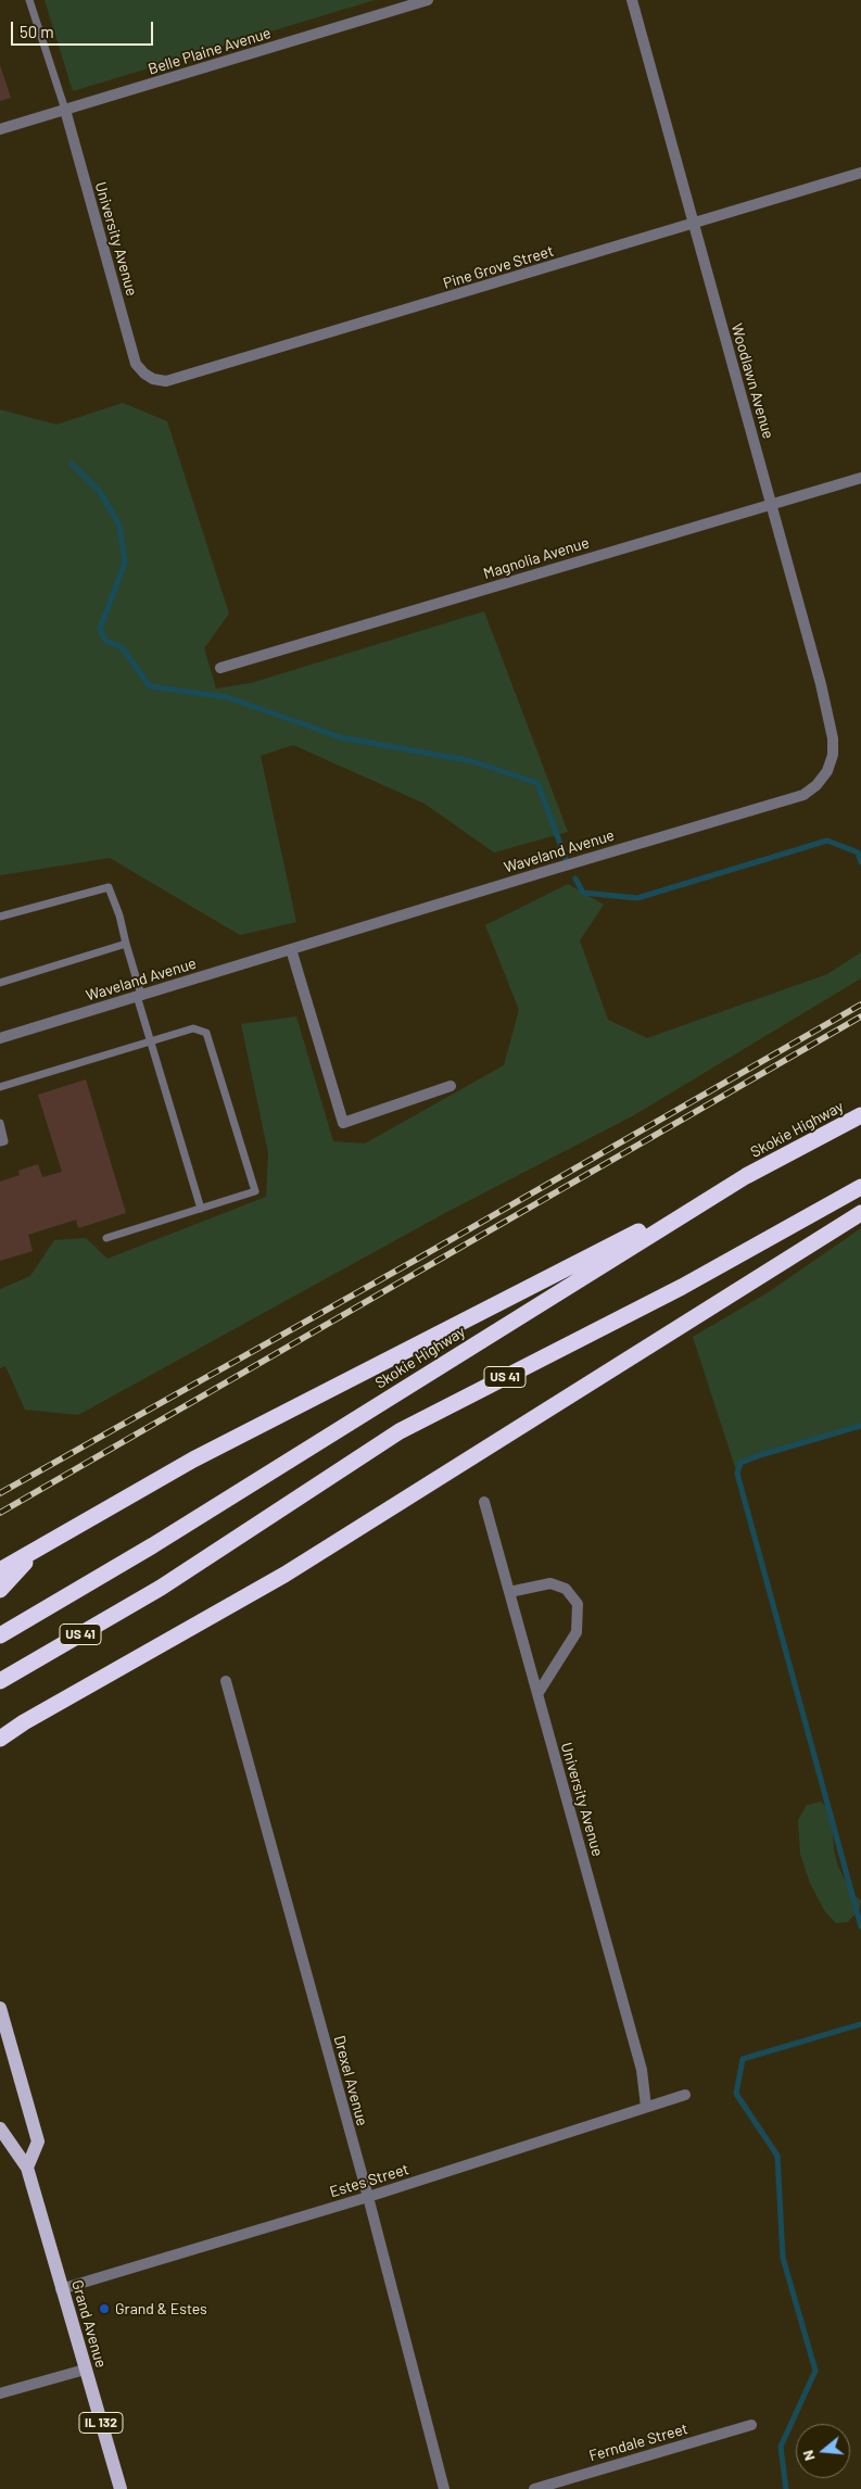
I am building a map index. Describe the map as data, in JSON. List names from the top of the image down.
{
  "streets": {
    "highway": ["Skokie Highway", "US 41"],
    "main road": ["Grand Avenue", "IL 132"],
    "street": [
      "Belle Plaine Avenue",
      "University Avenue",
      "Pine Grove Street",
      "Woodlawn Avenue",
      "Magnolia Avenue",
      "Waveland Avenue",
      "Drexel Avenue",
      "Estes Street",
      "Ferndale Street"
    ]
  },
  "crossings": [
    ["Belle Plaine Avenue", "University Avenue"],
    ["University Avenue", "Pine Grove Street"],
    ["University Avenue", "Estes Street"],
    ["Pine Grove Street", "Woodlawn Avenue"],
    ["Woodlawn Avenue", "Magnolia Avenue"],
    ["Woodlawn Avenue", "Waveland Avenue"],
    ["Drexel Avenue", "Estes Street"],
    ["Estes Street", "Grand Avenue"]
  ],
  "places": ["Grand & Estes"],
  "scale_bar": "50 m",
  "north": "left"
}
